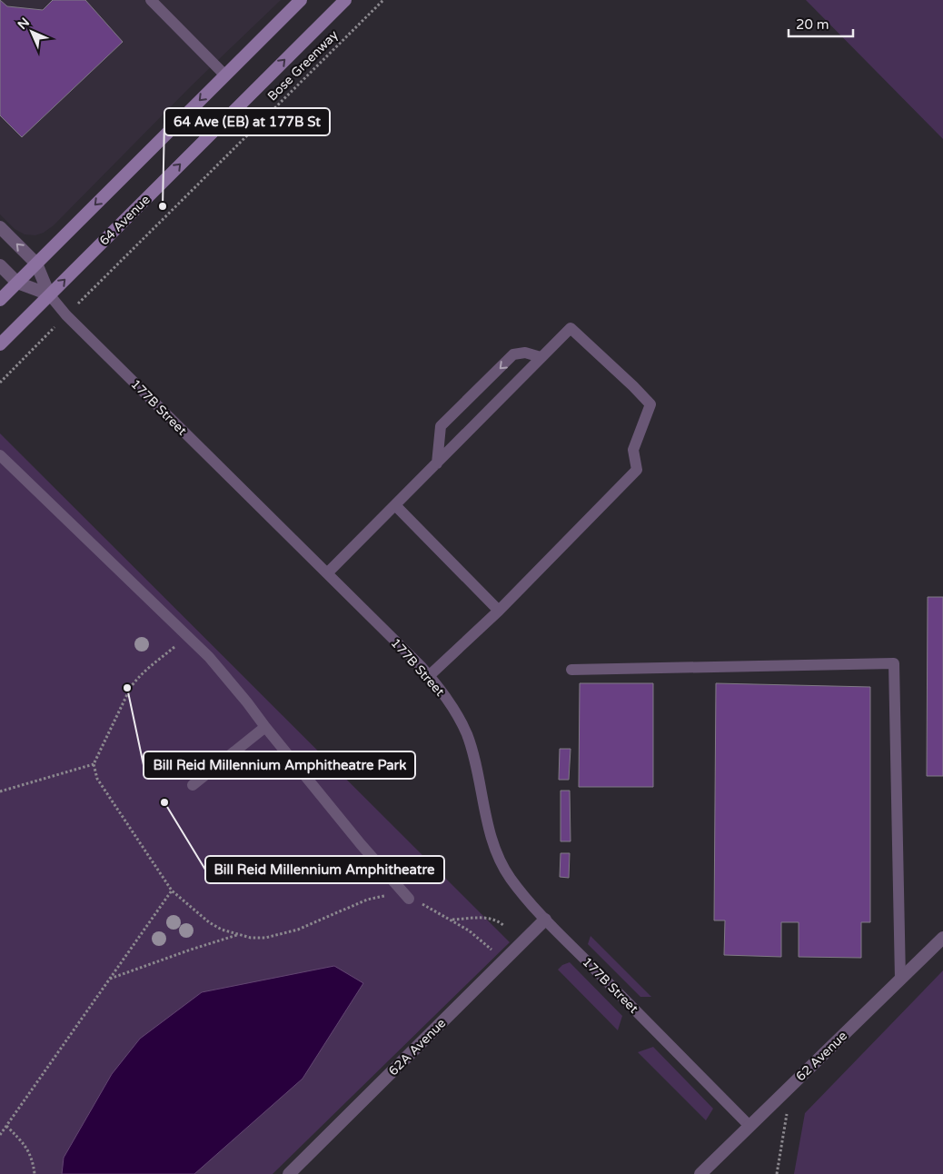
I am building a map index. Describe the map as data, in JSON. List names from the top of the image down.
{
  "streets": {
    "main road": ["64 Avenue"],
    "street": ["177B Street", "62A Avenue", "62 Avenue"],
    "path": ["Bose Greenway"]
  },
  "crossings": [
    ["64 Avenue", "177B Street"],
    ["177B Street", "62A Avenue"],
    ["177B Street", "62 Avenue"]
  ],
  "places": ["64 Ave (EB) at 177B St", "Bill Reid Millennium Amphitheatre Park", "Bill Reid Millennium Amphitheatre"],
  "scale_bar": "20 m",
  "north": "top left"
}
